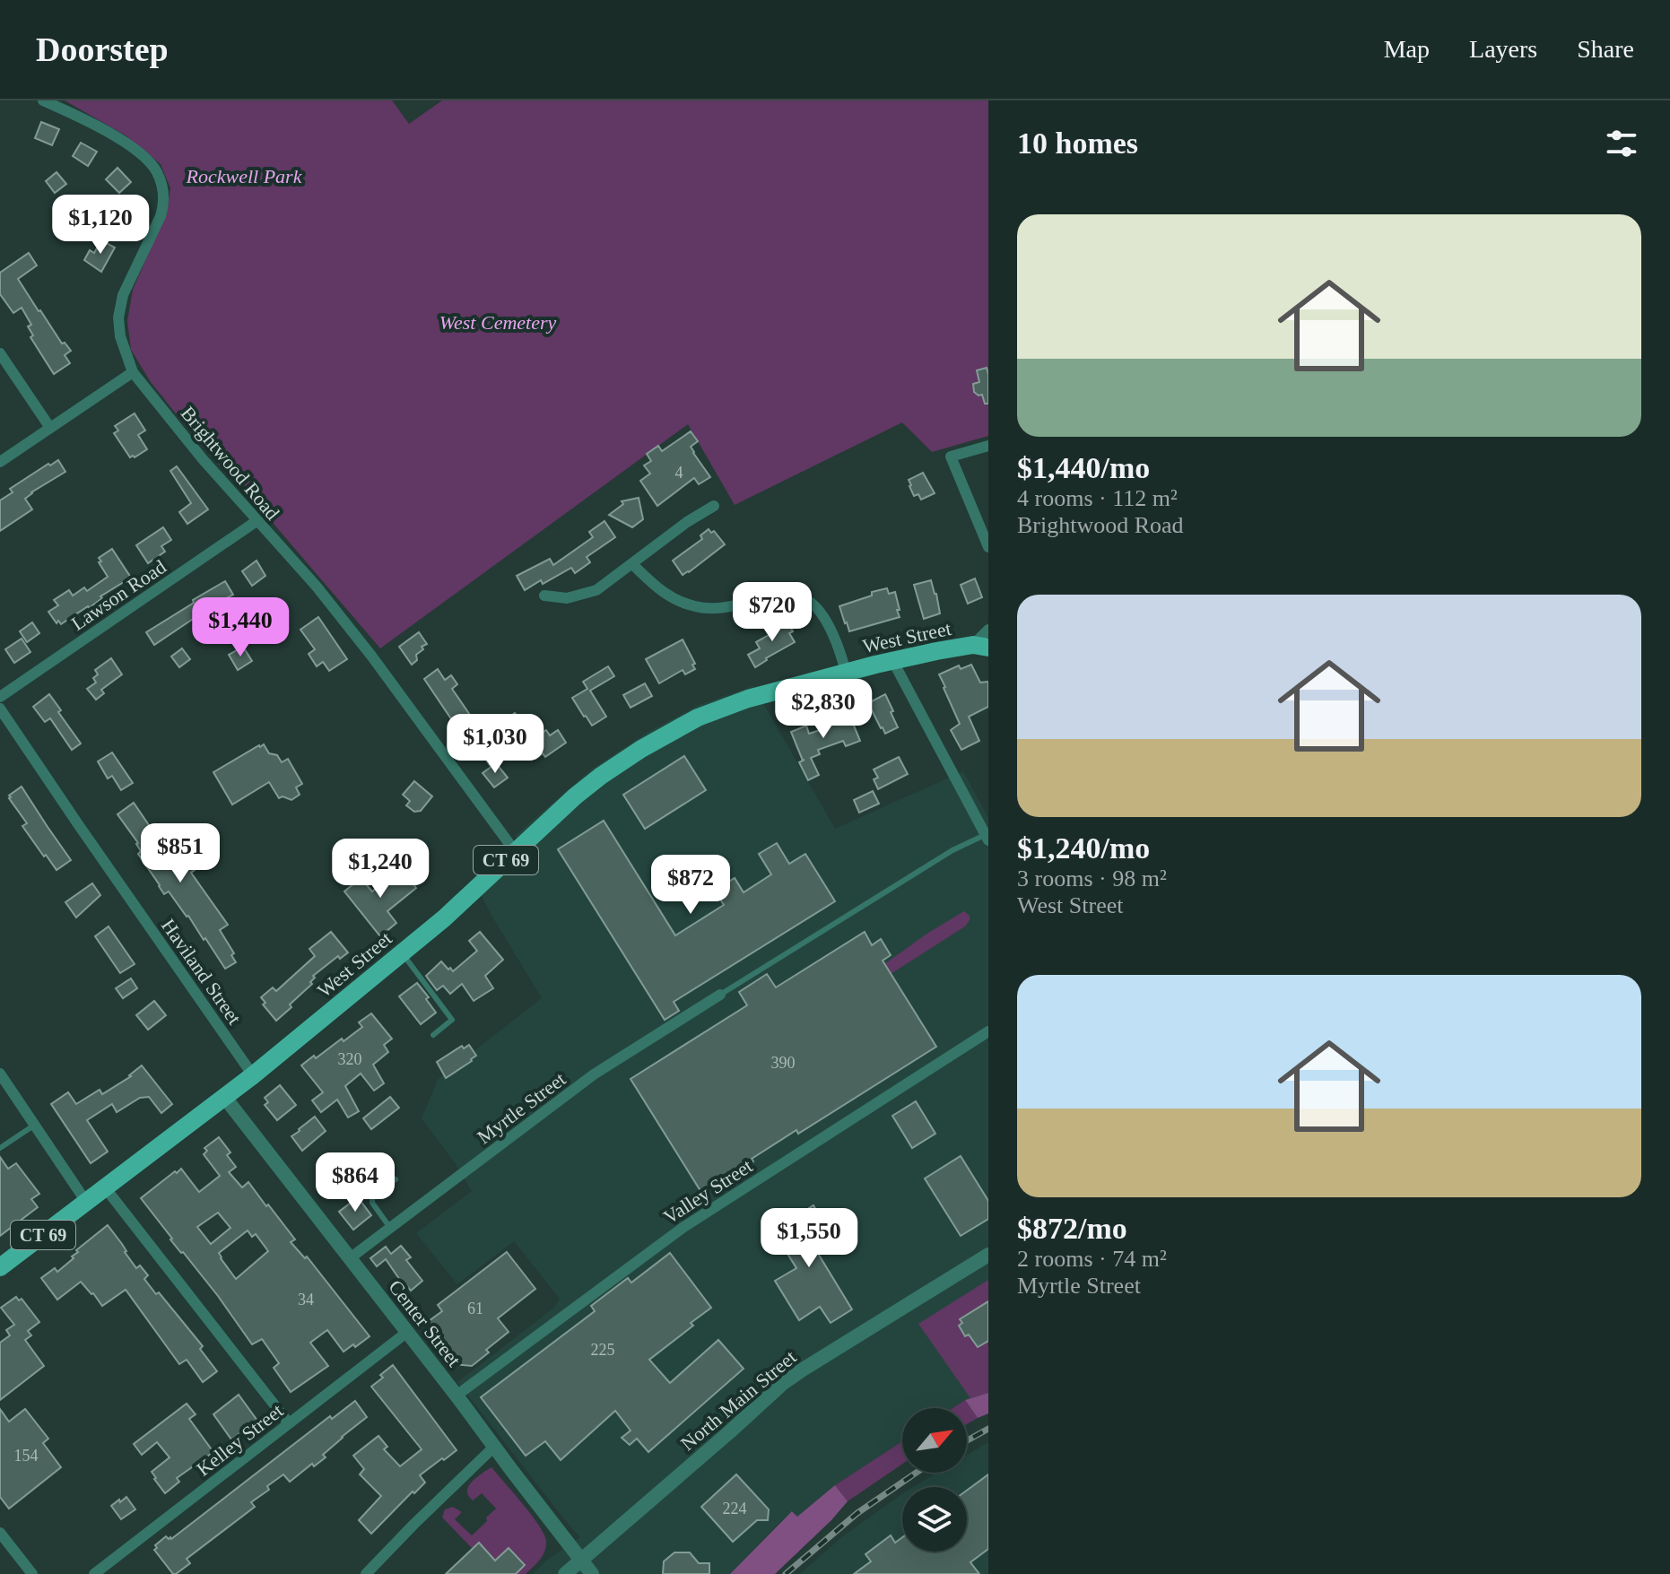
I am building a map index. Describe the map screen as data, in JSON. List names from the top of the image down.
{
  "streets": {
    "main road": ["West Street", "CT 69"],
    "street": [
      "Brightwood Road",
      "Lawson Road",
      "Haviland Street",
      "Myrtle Street",
      "Valley Street",
      "Center Street",
      "North Main Street",
      "Kelley Street"
    ]
  },
  "crossings": [
    ["Brightwood Road", "Lawson Road"],
    ["Brightwood Road", "West Street"],
    ["West Street", "Haviland Street"],
    ["West Street", "Center Street"],
    ["Myrtle Street", "Center Street"],
    ["Valley Street", "Center Street"],
    ["Center Street", "North Main Street"],
    ["Center Street", "Kelley Street"]
  ],
  "parks": ["Rockwell Park", "West Cemetery"],
  "house_numbers": [
    "4",
    "320",
    "390",
    "34",
    "61",
    "225",
    "154",
    "224"
  ],
  "north": "top right",
  "page": {
    "header": "Doorstep",
    "nav": ["Map", "Layers", "Share"],
    "heading": "10 homes",
    "list": [
      {
        "name": "$1,440/mo",
        "note": "4 rooms · 112 m² · Brightwood Road"
      },
      {
        "name": "$1,240/mo",
        "note": "3 rooms · 98 m² · West Street"
      },
      {
        "name": "$872/mo",
        "note": "2 rooms · 74 m² · Myrtle Street"
      }
    ],
    "price": [
      "$1,120",
      "$720",
      "$1,440",
      "$2,830",
      "$1,030",
      "$851",
      "$1,240",
      "$872",
      "$864",
      "$1,550"
    ]
  }
}
